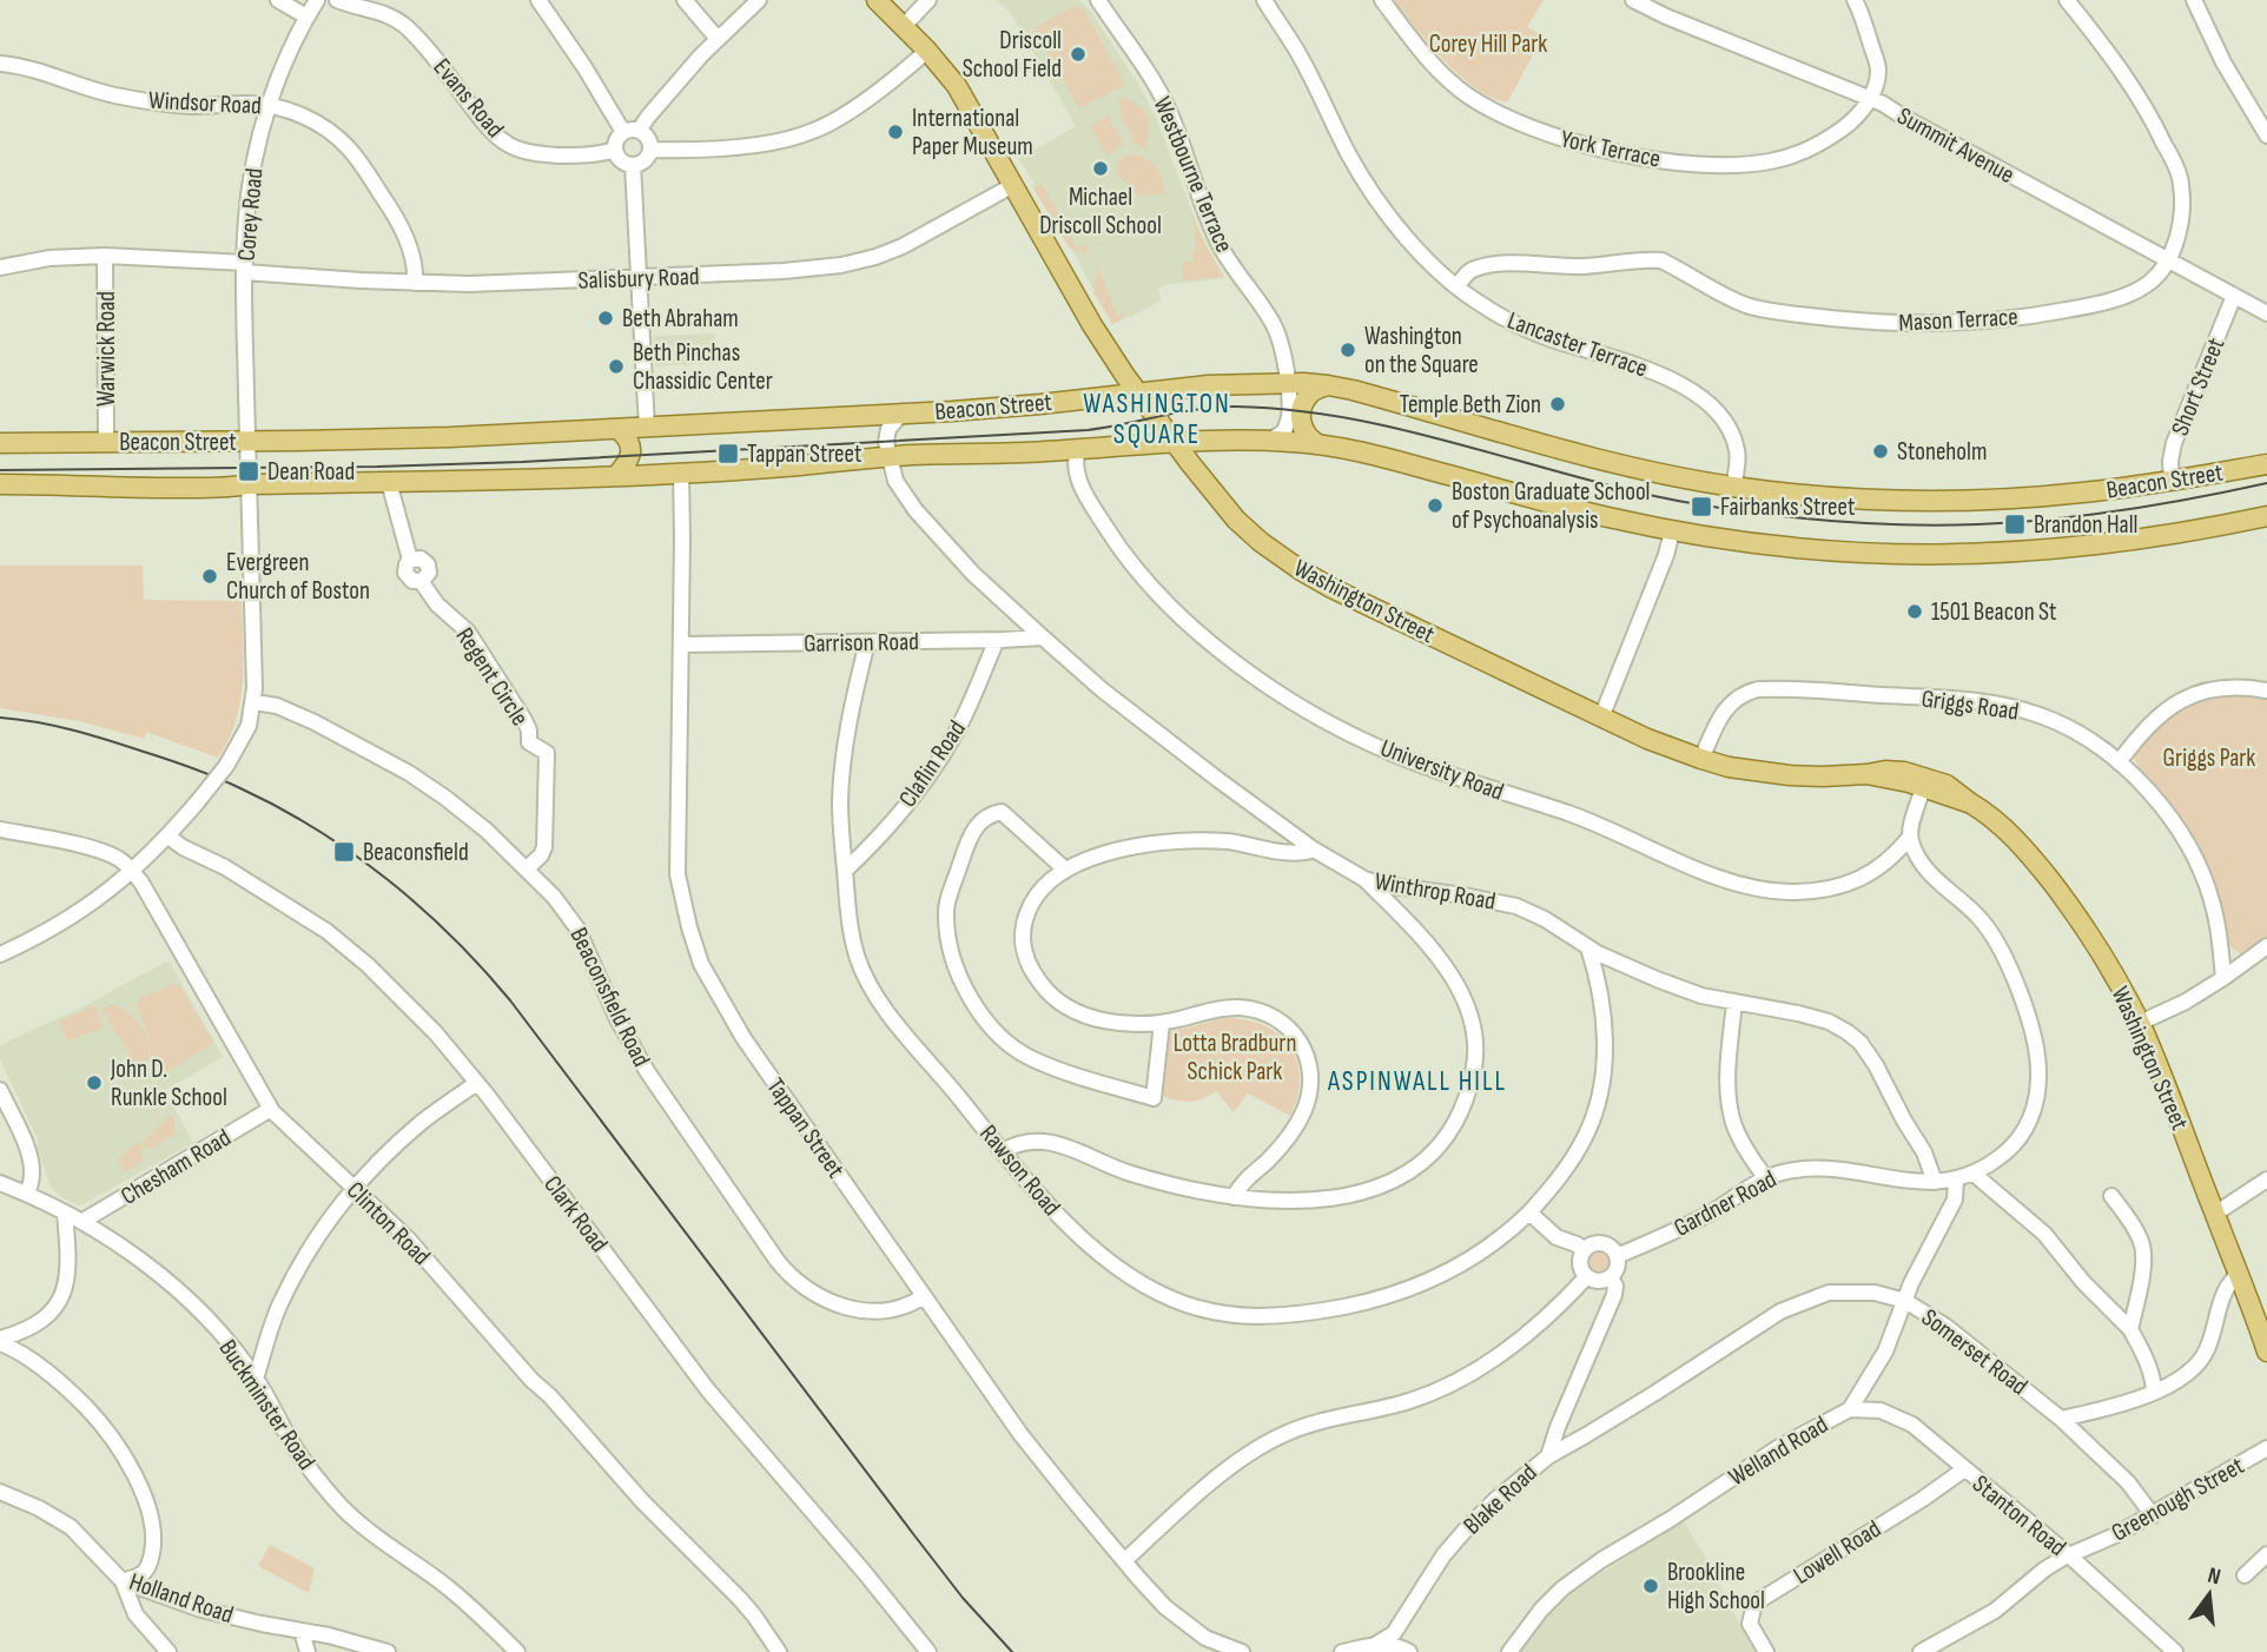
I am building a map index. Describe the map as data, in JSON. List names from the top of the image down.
{
  "streets": {
    "main road": ["Beacon Street", "Washington Street"],
    "street": [
      "Evans Road",
      "Windsor Road",
      "Summit Avenue",
      "York Terrace",
      "Westbourne Terrace",
      "Corey Road",
      "Salisbury Road",
      "Mason Terrace",
      "Lancaster Terrace",
      "Warwick Road",
      "Short Street",
      "Garrison Road",
      "Regent Circle",
      "Griggs Road",
      "Claflin Road",
      "University Road",
      "Winthrop Road",
      "Beaconsfield Road",
      "Tappan Street",
      "Chesham Road",
      "Rawson Road",
      "Gardner Road",
      "Clark Road",
      "Clinton Road",
      "Somerset Road",
      "Buckminster Road",
      "Welland Road",
      "Blake Road",
      "Greenough Street",
      "Stanton Road",
      "Lowell Road",
      "Holland Road"
    ]
  },
  "crossings": [
    ["Windsor Road", "Corey Road"],
    ["Windsor Road", "Salisbury Road"],
    ["Summit Avenue", "York Terrace"],
    ["Summit Avenue", "Mason Terrace"],
    ["Summit Avenue", "Short Street"],
    ["Westbourne Terrace", "Beacon Street"],
    ["Corey Road", "Salisbury Road"],
    ["Corey Road", "Beacon Street"],
    ["Salisbury Road", "Warwick Road"],
    ["Salisbury Road", "Washington Street"],
    ["Mason Terrace", "Lancaster Terrace"],
    ["Lancaster Terrace", "Beacon Street"],
    ["Warwick Road", "Beacon Street"],
    ["Short Street", "Beacon Street"],
    ["Beacon Street", "Washington Street"],
    ["Beacon Street", "Regent Circle"],
    ["Beacon Street", "University Road"],
    ["Beacon Street", "Winthrop Road"],
    ["Beacon Street", "Tappan Street"],
    ["Washington Street", "Griggs Road"],
    ["Garrison Road", "Claflin Road"],
    ["Garrison Road", "Winthrop Road"],
    ["Garrison Road", "Tappan Street"],
    ["Garrison Road", "Rawson Road"],
    ["Regent Circle", "Beaconsfield Road"],
    ["Claflin Road", "Rawson Road"],
    ["University Road", "Gardner Road"],
    ["Winthrop Road", "Rawson Road"],
    ["Winthrop Road", "Gardner Road"],
    ["Beaconsfield Road", "Tappan Street"],
    ["Chesham Road", "Clinton Road"],
    ["Chesham Road", "Buckminster Road"],
    ["Gardner Road", "Welland Road"],
    ["Gardner Road", "Blake Road"],
    ["Somerset Road", "Welland Road"],
    ["Somerset Road", "Blake Road"],
    ["Somerset Road", "Greenough Street"],
    ["Welland Road", "Stanton Road"],
    ["Greenough Street", "Stanton Road"],
    ["Stanton Road", "Lowell Road"]
  ],
  "districts": ["WASHINGTON SQUARE", "ASPINWALL HILL"],
  "parks": ["Corey Hill Park", "Griggs Park", "Lotta Bradburn Schick Park"],
  "places": {
    "other": [
      "Driscoll School Field",
      "International Paper Museum",
      "Michael Driscoll School",
      "Beth Abraham",
      "Washington on the Square",
      "Beth Pinchas Chassidic Center",
      "Temple Beth Zion",
      "Stoneholm",
      "Boston Graduate School of Psychoanalysis",
      "Evergreen Church of Boston",
      "1501 Beacon St",
      "John D. Runkle School",
      "Brookline High School"
    ],
    "transit": [
      "Tappan Street",
      "Dean Road",
      "Fairbanks Street",
      "Brandon Hall",
      "Beaconsfield"
    ]
  },
  "north": "top"
}
